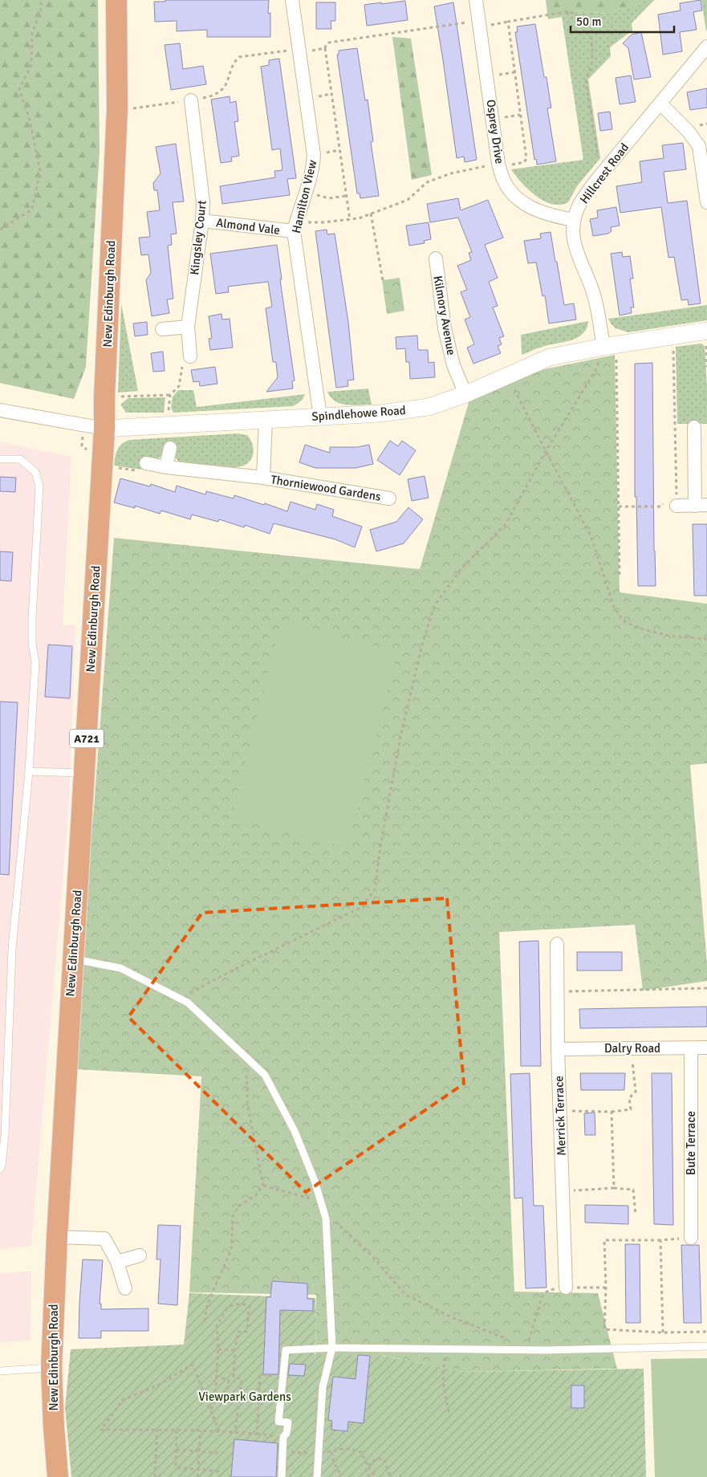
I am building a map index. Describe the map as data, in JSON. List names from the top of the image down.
{
  "streets": {
    "main road": ["New Edinburgh Road", "A721"],
    "street": [
      "Osprey Drive",
      "Hillcrest Road",
      "Hamilton View",
      "Almond Vale",
      "Kingsley Court",
      "Kilmory Avenue",
      "Spindlehowe Road",
      "Thorniewood Gardens",
      "Dalry Road",
      "Merrick Terrace",
      "Bute Terrace"
    ]
  },
  "crossings": [
    ["Osprey Drive", "Hillcrest Road"],
    ["Hillcrest Road", "Spindlehowe Road"],
    ["Hamilton View", "Almond Vale"],
    ["Hamilton View", "Spindlehowe Road"],
    ["Almond Vale", "Kingsley Court"],
    ["New Edinburgh Road", "Spindlehowe Road"],
    ["Kilmory Avenue", "Spindlehowe Road"],
    ["Spindlehowe Road", "Thorniewood Gardens"],
    ["Dalry Road", "Merrick Terrace"],
    ["Dalry Road", "Bute Terrace"]
  ],
  "parks": ["Viewpark Gardens"],
  "scale_bar": "50 m"
}
